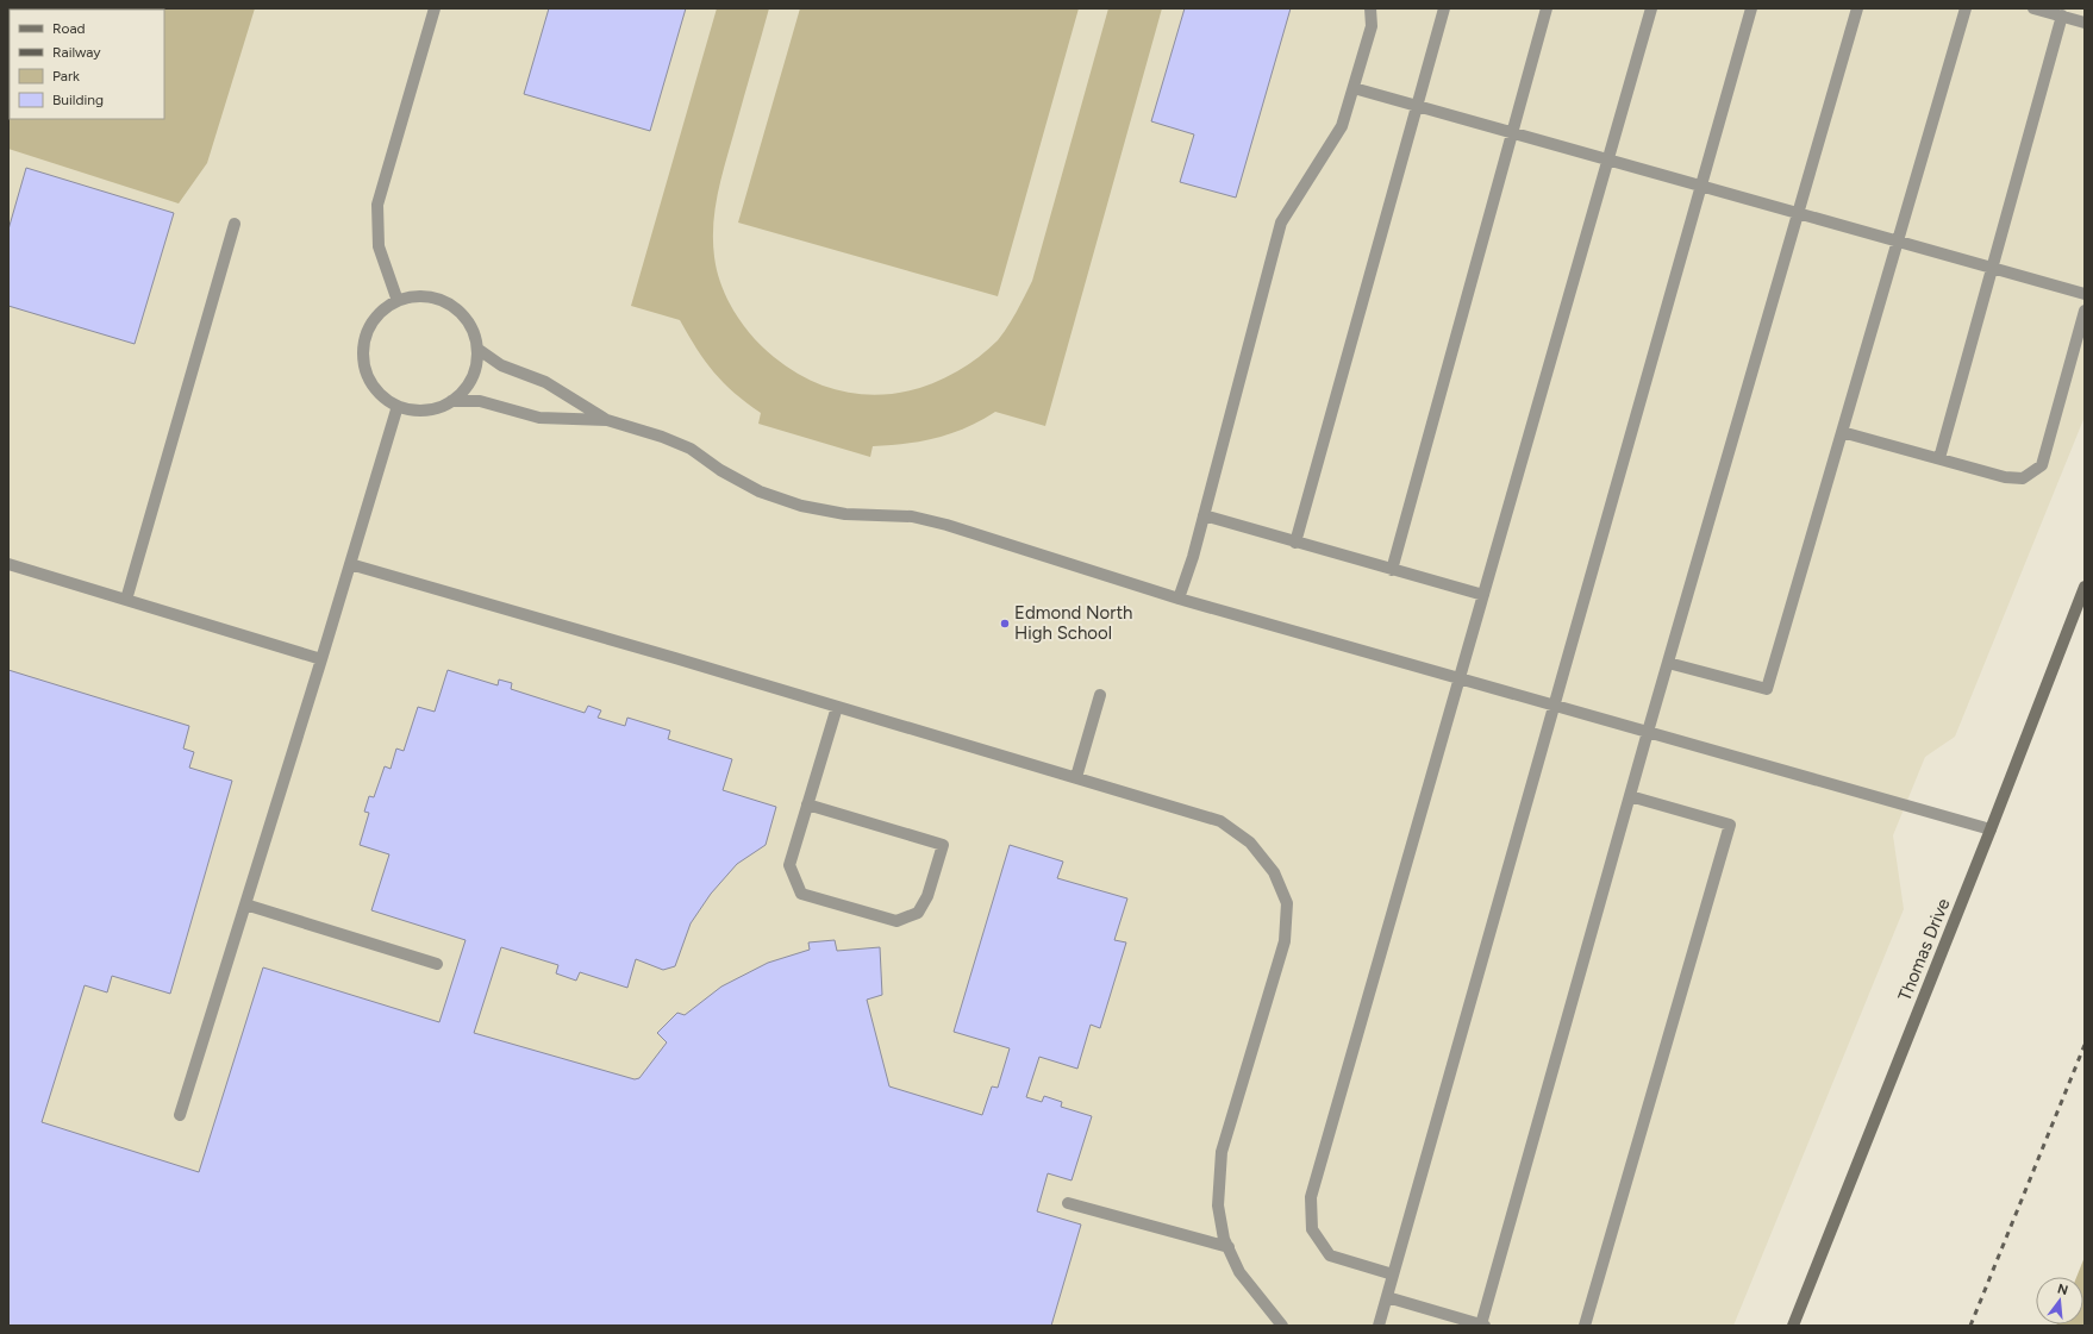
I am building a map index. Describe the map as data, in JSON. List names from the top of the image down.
{
  "streets": {
    "street": ["Thomas Drive"]
  },
  "places": ["Edmond North High School"],
  "legend": [
    "Road",
    "Railway",
    "Park",
    "Building"
  ],
  "north": "top"
}
